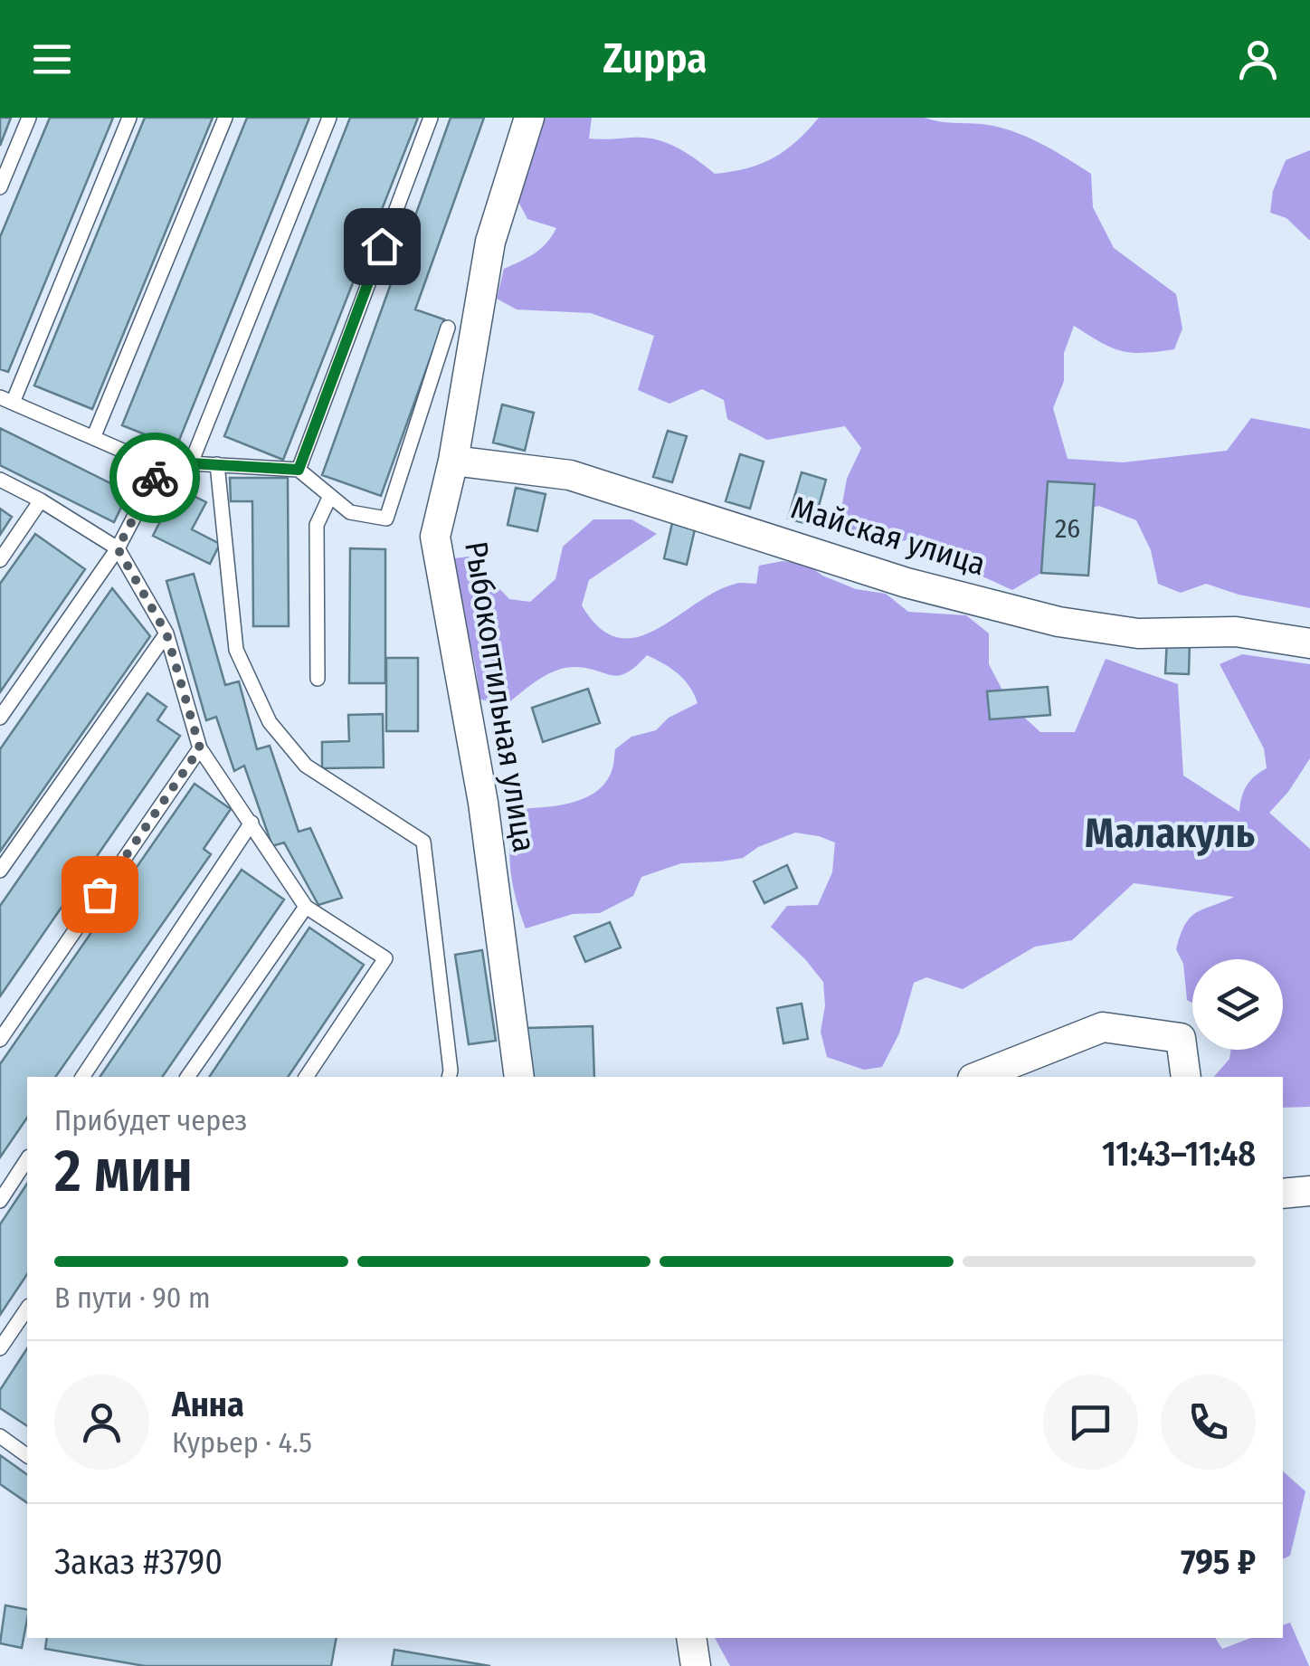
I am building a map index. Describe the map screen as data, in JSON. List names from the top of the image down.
{
  "streets": {
    "street": ["Майская улица", "Рыбокоптильная улица"]
  },
  "crossings": [
    ["Майская улица", "Рыбокоптильная улица"]
  ],
  "districts": ["Малакуль"],
  "house_numbers": ["26"],
  "page": {
    "header": "Zuppa",
    "heading": ["2 мин", "Прибудет через", "11:43–11:48"],
    "panel": [
      "Анна",
      "Курьер · 4.5",
      "Заказ #3790",
      "795 ₽"
    ],
    "bar": "В пути · 90 m"
  }
}
